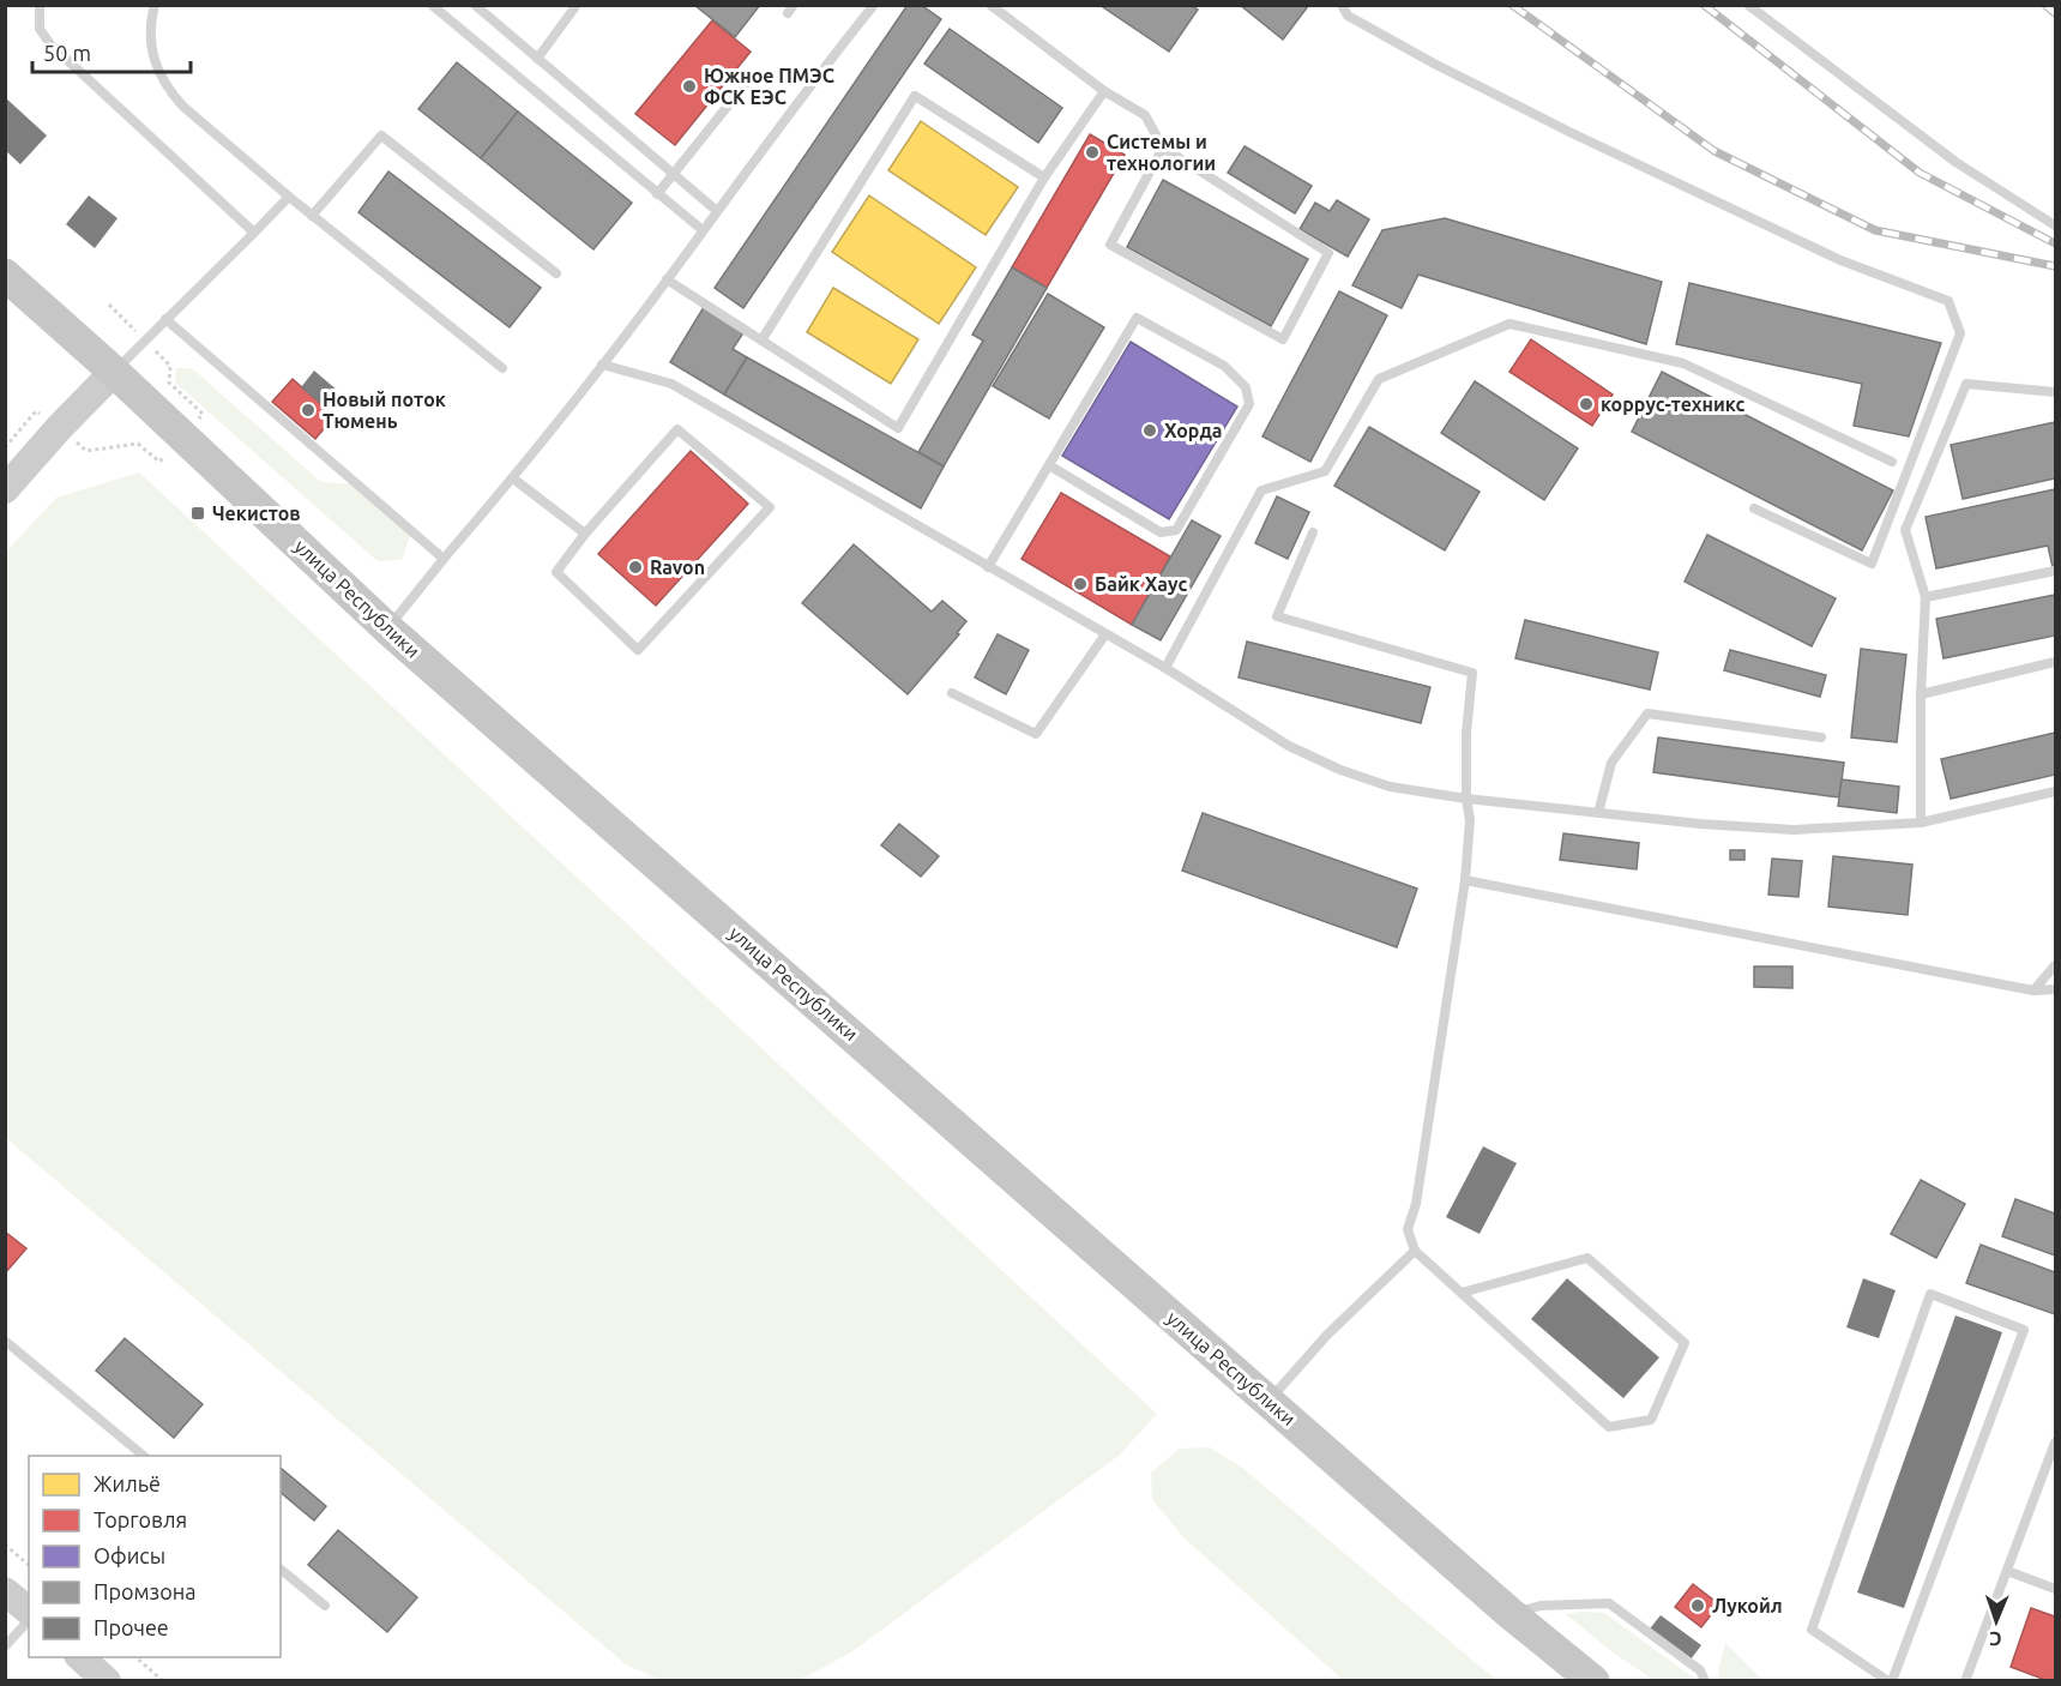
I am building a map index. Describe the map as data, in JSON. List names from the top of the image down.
{
  "streets": {
    "main road": ["улица Республики"]
  },
  "places": {
    "other": [
      "Южное ПМЭС ФСК ЕЭС",
      "Системы и технологии",
      "коррус-техникс",
      "Новый поток Тюмень",
      "Хорда",
      "Ravon",
      "Байк Хаус",
      "Лукойл"
    ],
    "transit": ["Чекистов"]
  },
  "legend": [
    "Жильё",
    "Торговля",
    "Офисы",
    "Промзона",
    "Прочее"
  ],
  "scale_bar": "50 m",
  "north": "bottom"
}
